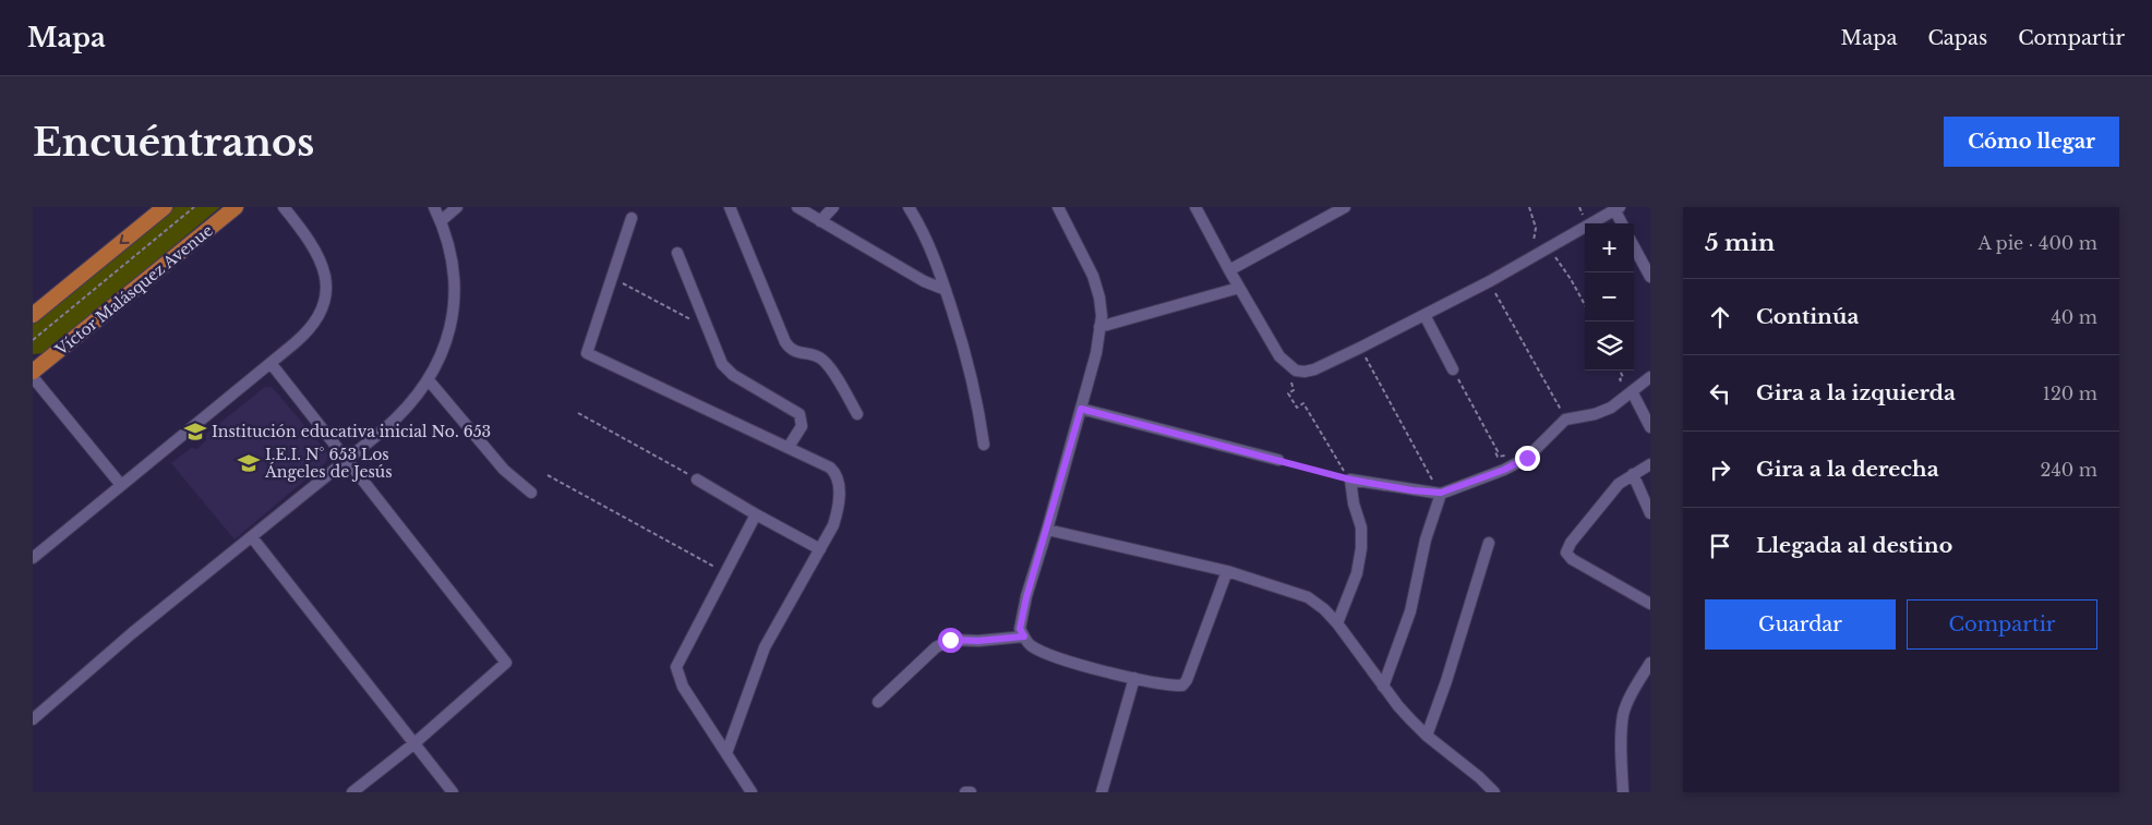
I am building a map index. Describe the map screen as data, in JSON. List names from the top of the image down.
{
  "streets": {
    "main road": ["Víctor Malásquez Avenue"]
  },
  "places": {
    "school or university": ["Institución educativa inicial No. 653", "I.E.I. N° 653 Los Ángeles de Jesús"]
  },
  "page": {
    "header": "Mapa",
    "nav": ["Mapa", "Capas", "Compartir"],
    "buttons": [
      "Cómo llegar",
      ["Guardar", "Compartir"]
    ],
    "title": "Encuéntranos",
    "heading": ["5 min", "A pie · 400 m"],
    "map_buttons": ["+", "−"],
    "list": [
      ["Continúa", "40 m"],
      ["Gira a la izquierda", "120 m"],
      ["Gira a la derecha", "240 m"],
      "Llegada al destino"
    ]
  }
}
